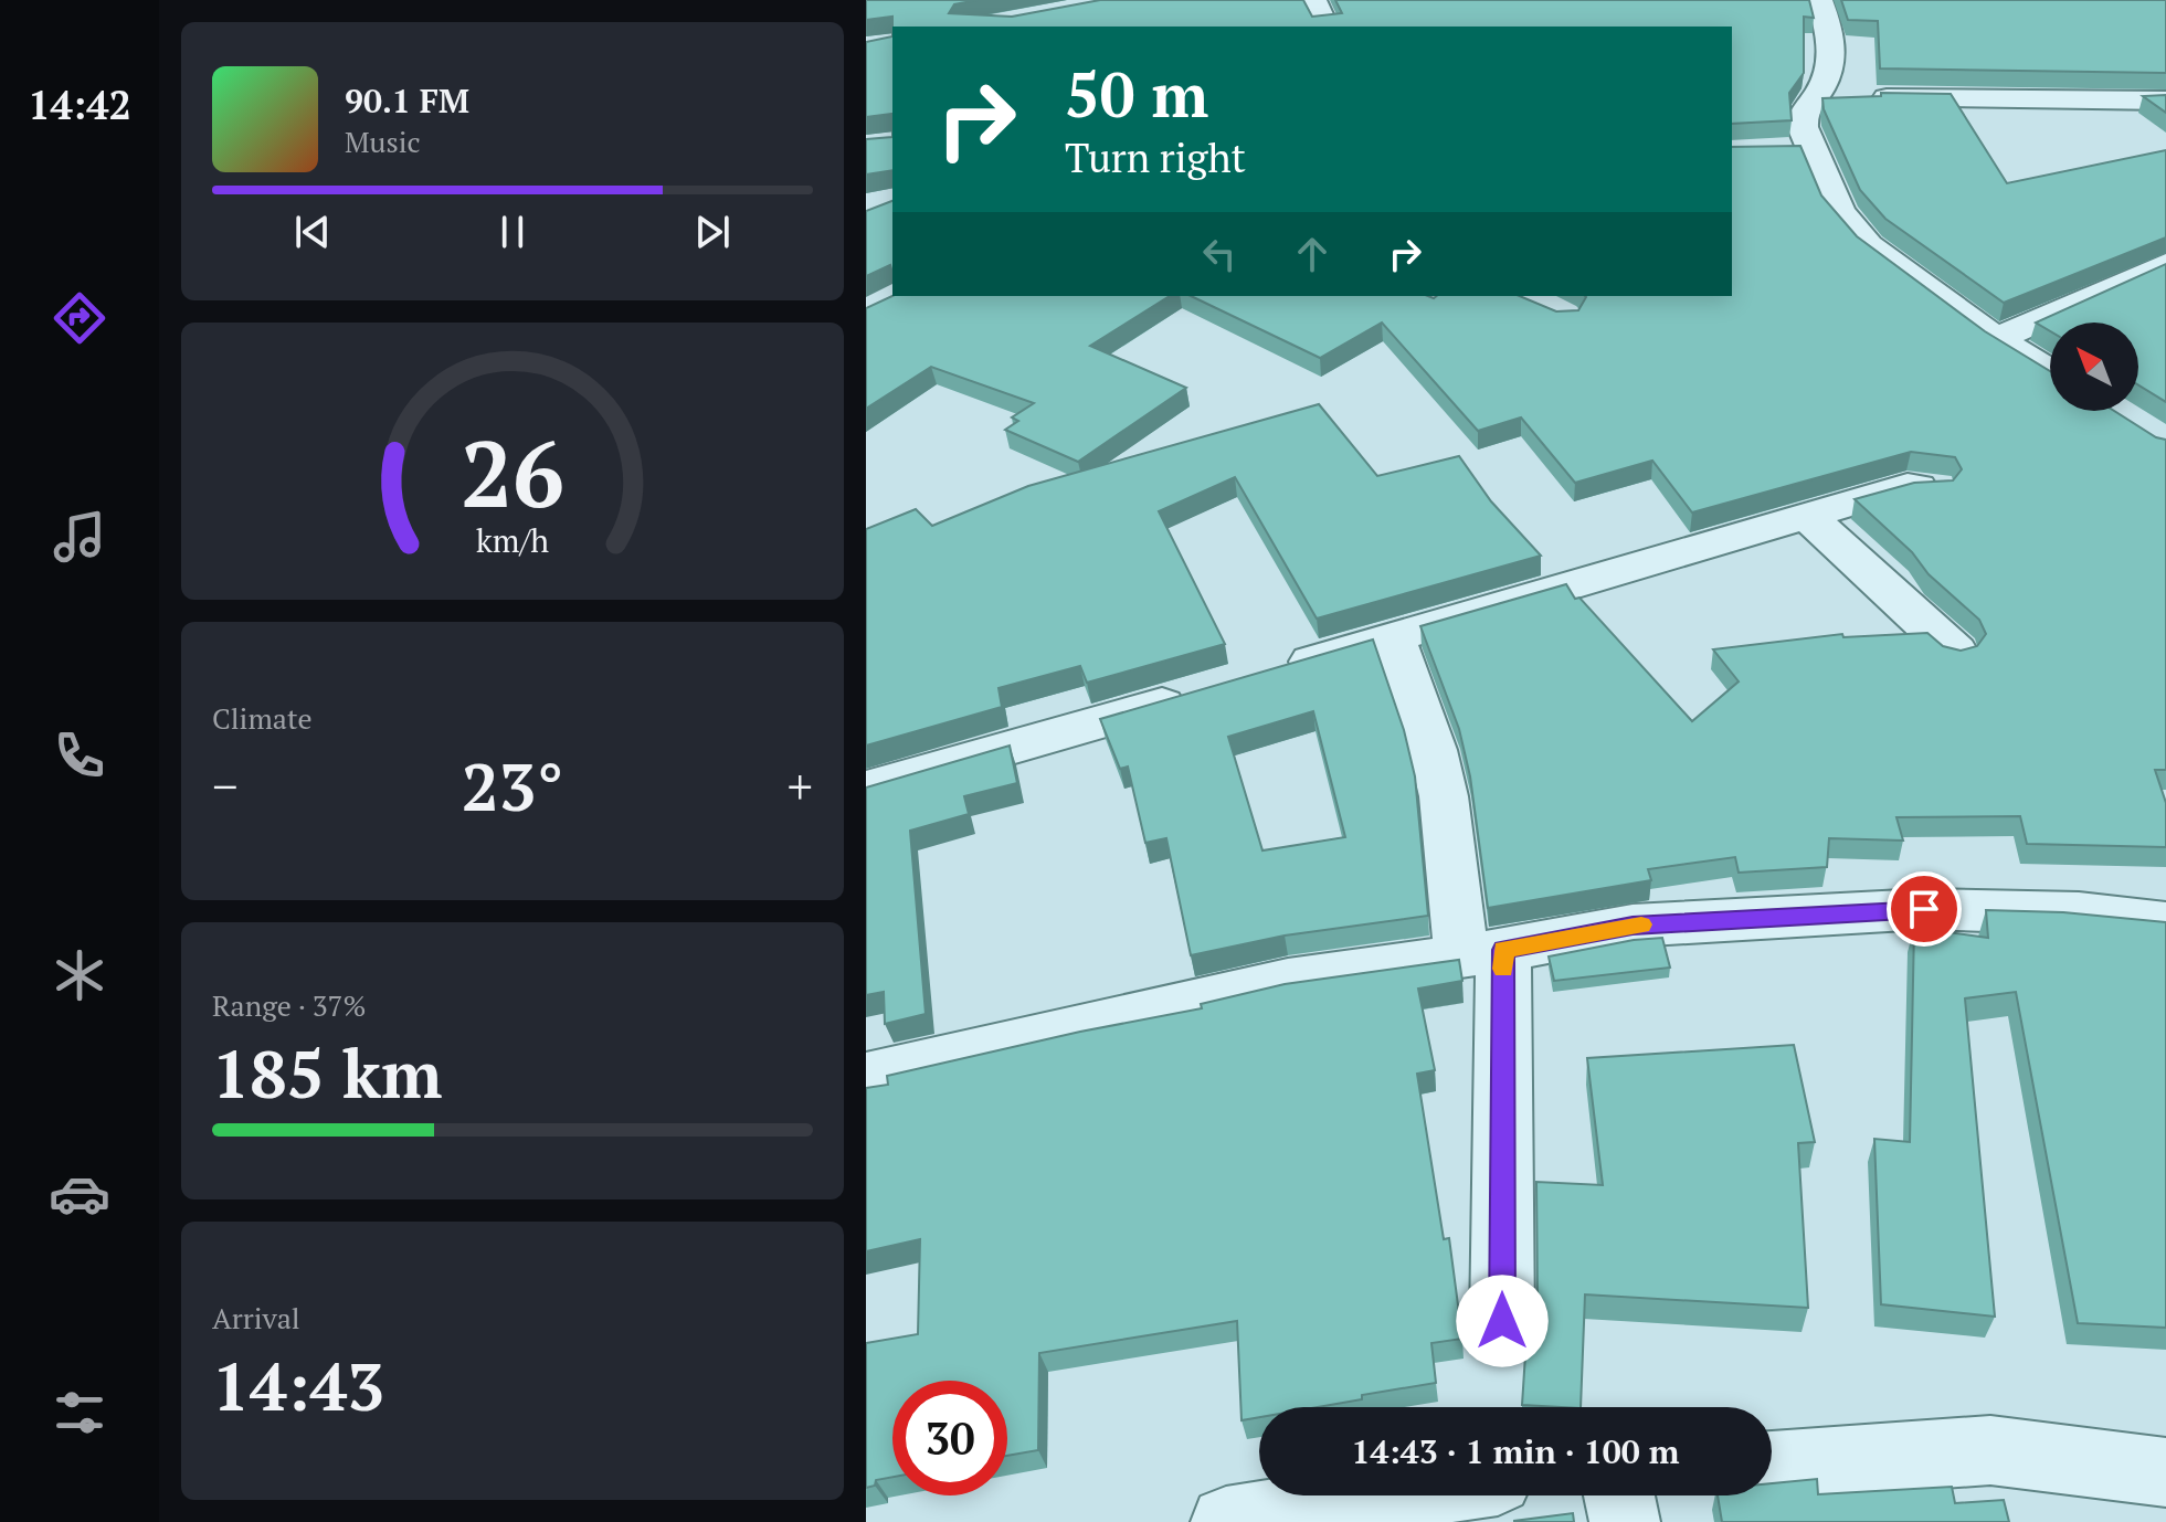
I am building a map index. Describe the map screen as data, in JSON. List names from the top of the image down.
{
  "north": "top left",
  "page": {
    "tabs": "14:42",
    "turn": ["50 m", "Turn right"],
    "song": ["90.1 FM", "Music"],
    "tile": [
      "Climate",
      ["Range · 37%", "185 km"],
      ["Arrival", "14:43"]
    ],
    "heat": ["−", "23°", "+"],
    "limit": "30",
    "trip": "14:43 · 1 min · 100 m",
    "gauge": ["26", "km/h"]
  }
}
